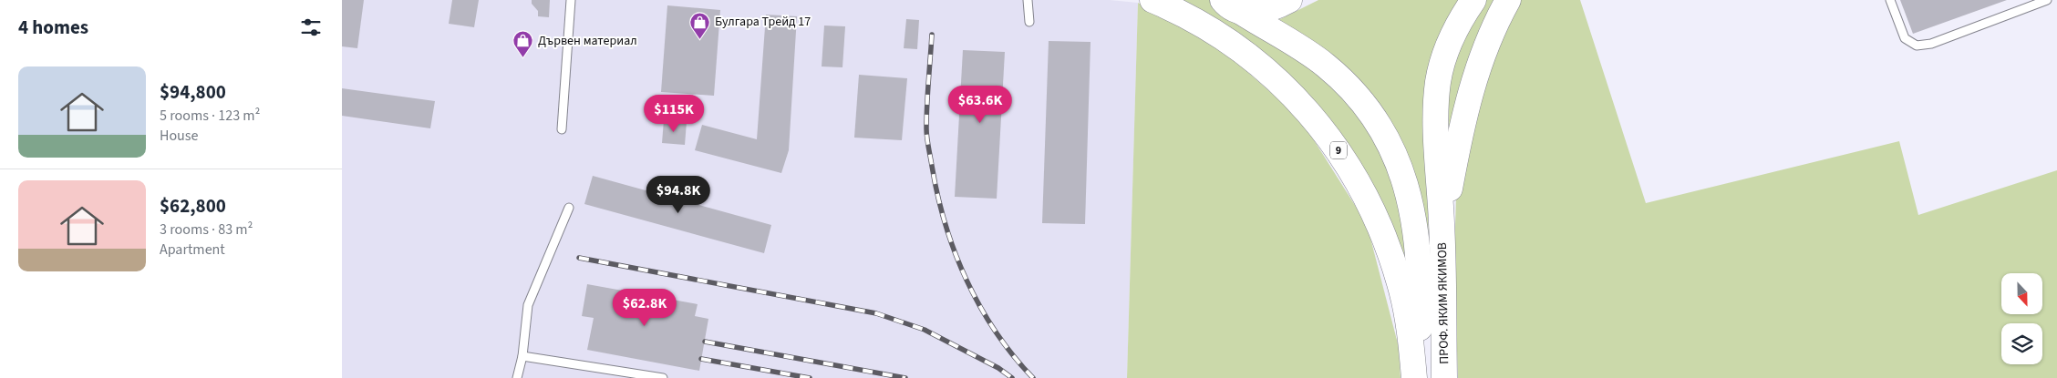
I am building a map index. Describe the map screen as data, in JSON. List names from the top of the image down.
{
  "streets": {
    "highway": ["9", "ПРОФ. ЯКИМ ЯКИМОВ"]
  },
  "places": {
    "shop": ["Булгара Трейд 17", "Дървен материал"]
  },
  "north": "bottom",
  "page": {
    "heading": "4 homes",
    "list": [
      {
        "name": "$94,800",
        "note": "5 rooms · 123 m² · House"
      },
      {
        "name": "$62,800",
        "note": "3 rooms · 83 m² · Apartment"
      }
    ],
    "price": [
      "$63.6K",
      "$115K",
      "$94.8K",
      "$62.8K"
    ]
  }
}
